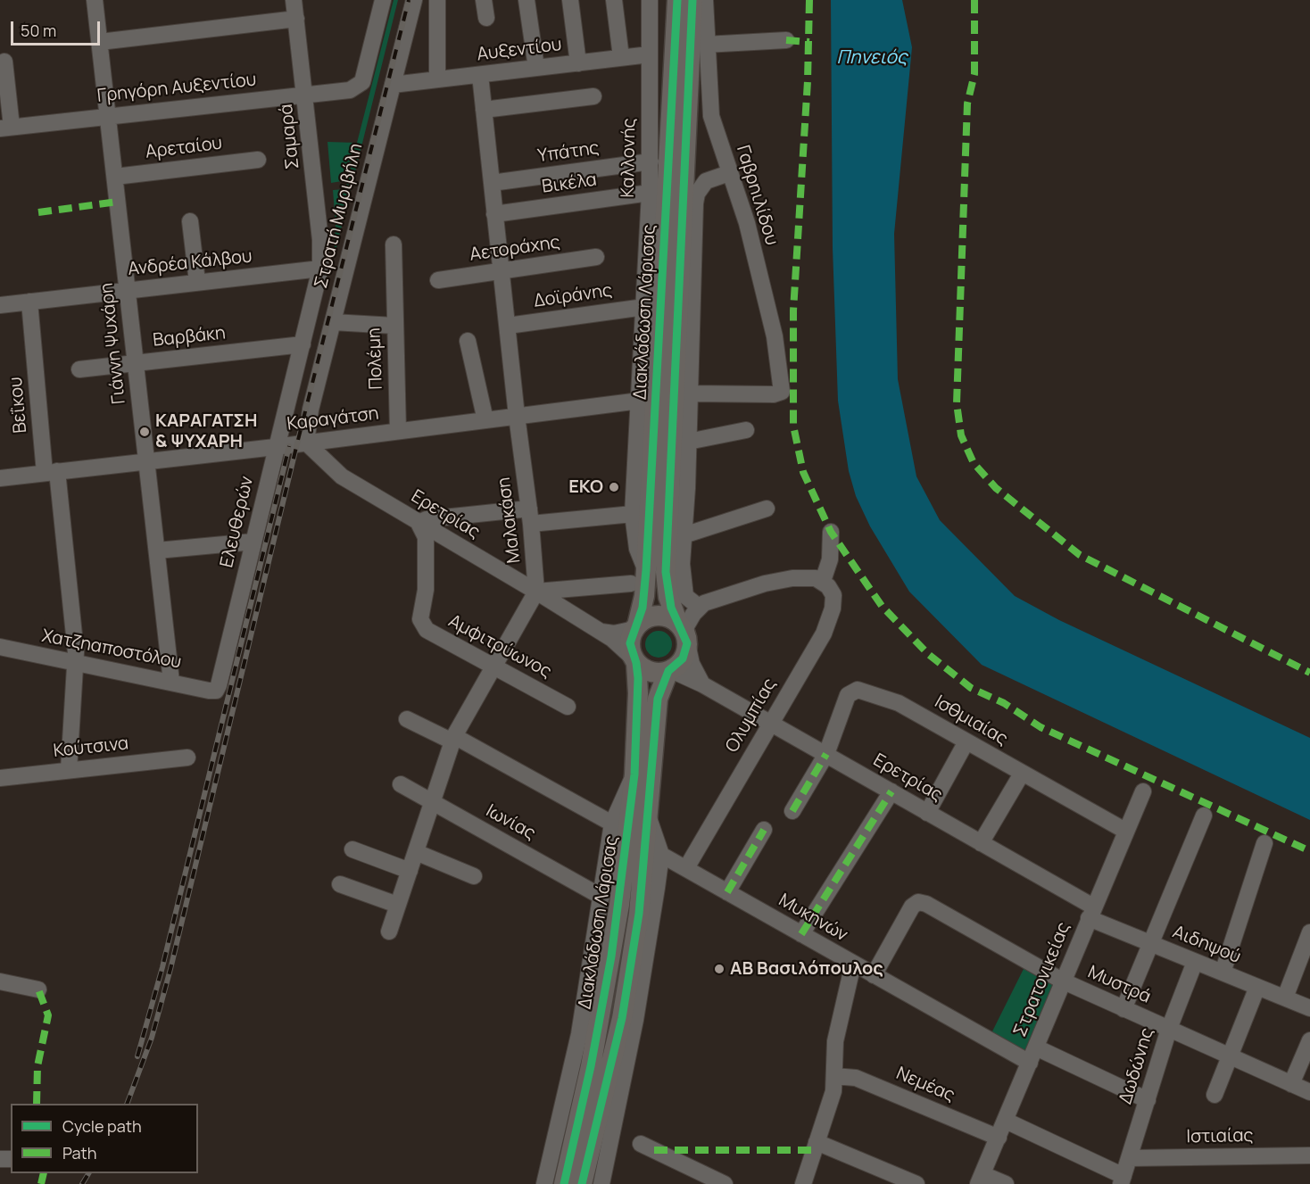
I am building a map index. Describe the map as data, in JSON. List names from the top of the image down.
{
  "streets": {
    "main road": ["Διακλάδωση Λάρισας"],
    "street": [
      "Αυξεντίου",
      "Γρηγόρη Αυξεντίου",
      "Σαμαρά",
      "Αρεταίου",
      "Υπάτης",
      "Καλλoνής",
      "Βικέλα",
      "Γαβρηιλίδου",
      "Στρατή Μυριβήλη",
      "Αετοράχης",
      "Ανδρέα Κάλβου",
      "Δοϊράνης",
      "Βαρβάκη",
      "Γιάννη Ψυχάρη",
      "Πολέμη",
      "Βεΐκου",
      "Καραγάτση",
      "Ερετρίας",
      "Μαλακάση",
      "Ελευθερών",
      "Αμφιτρύωνος",
      "Χατζηαποστόλου",
      "Ολυμπίας",
      "Ισθμιαίας",
      "Κούτσινα",
      "Ιωνίας",
      "Μυκηνών",
      "Αιδηψού",
      "Στρατονικείας",
      "Μυστρά",
      "Δωδώνης",
      "Νεμέας",
      "Ιστιαίας"
    ]
  },
  "crossings": [
    ["Αυξεντίου", "Καλλoνής"],
    ["Αυξεντίου", "Στρατή Μυριβήλη"],
    ["Αυξεντίου", "Μαλακάση"],
    ["Γρηγόρη Αυξεντίου", "Σαμαρά"],
    ["Γρηγόρη Αυξεντίου", "Γιάννη Ψυχάρη"],
    ["Σαμαρά", "Ανδρέα Κάλβου"],
    ["Σαμαρά", "Ελευθερών"],
    ["Αρεταίου", "Γιάννη Ψυχάρη"],
    ["Υπάτης", "Καλλoνής"],
    ["Υπάτης", "Μαλακάση"],
    ["Καλλoνής", "Βικέλα"],
    ["Καλλoνής", "Δοϊράνης"],
    ["Καλλoνής", "Διακλάδωση Λάρισας"],
    ["Καλλoνής", "Καραγάτση"],
    ["Βικέλα", "Μαλακάση"],
    ["Στρατή Μυριβήλη", "Καραγάτση"],
    ["Στρατή Μυριβήλη", "Ερετρίας"],
    ["Αετοράχης", "Μαλακάση"],
    ["Ανδρέα Κάλβου", "Γιάννη Ψυχάρη"],
    ["Ανδρέα Κάλβου", "Βεΐκου"],
    ["Ανδρέα Κάλβου", "Ελευθερών"],
    ["Δοϊράνης", "Μαλακάση"],
    ["Διακλάδωση Λάρισας", "Ερετρίας"],
    ["Βαρβάκη", "Γιάννη Ψυχάρη"],
    ["Βαρβάκη", "Ελευθερών"],
    ["Γιάννη Ψυχάρη", "Καραγάτση"],
    ["Γιάννη Ψυχάρη", "Χατζηαποστόλου"],
    ["Πολέμη", "Καραγάτση"],
    ["Βεΐκου", "Καραγάτση"],
    ["Βεΐκου", "Χατζηαποστόλου"],
    ["Βεΐκου", "Κούτσινα"],
    ["Καραγάτση", "Ερετρίας"],
    ["Καραγάτση", "Μαλακάση"],
    ["Καραγάτση", "Ελευθερών"],
    ["Ερετρίας", "Μαλακάση"],
    ["Ερετρίας", "Αμφιτρύωνος"],
    ["Ερετρίας", "Ολυμπίας"],
    ["Ερετρίας", "Ισθμιαίας"],
    ["Ερετρίας", "Αιδηψού"],
    ["Ερετρίας", "Στρατονικείας"],
    ["Ελευθερών", "Χατζηαποστόλου"],
    ["Ολυμπίας", "Μυκηνών"],
    ["Ισθμιαίας", "Στρατονικείας"],
    ["Μυκηνών", "Στρατονικείας"],
    ["Μυκηνών", "Μυστρά"],
    ["Αιδηψού", "Στρατονικείας"],
    ["Αιδηψού", "Δωδώνης"],
    ["Στρατονικείας", "Μυστρά"],
    ["Στρατονικείας", "Νεμέας"],
    ["Μυστρά", "Δωδώνης"],
    ["Δωδώνης", "Ιστιαίας"]
  ],
  "water": ["Πηνειός"],
  "places": ["ΚΑΡΑΓΑΤΣΗ & ΨΥΧΑΡΗ", "EKO", "ΑΒ Βασιλόπουλος"],
  "legend": ["Cycle path", "Path"],
  "scale_bar": "50 m"
}
